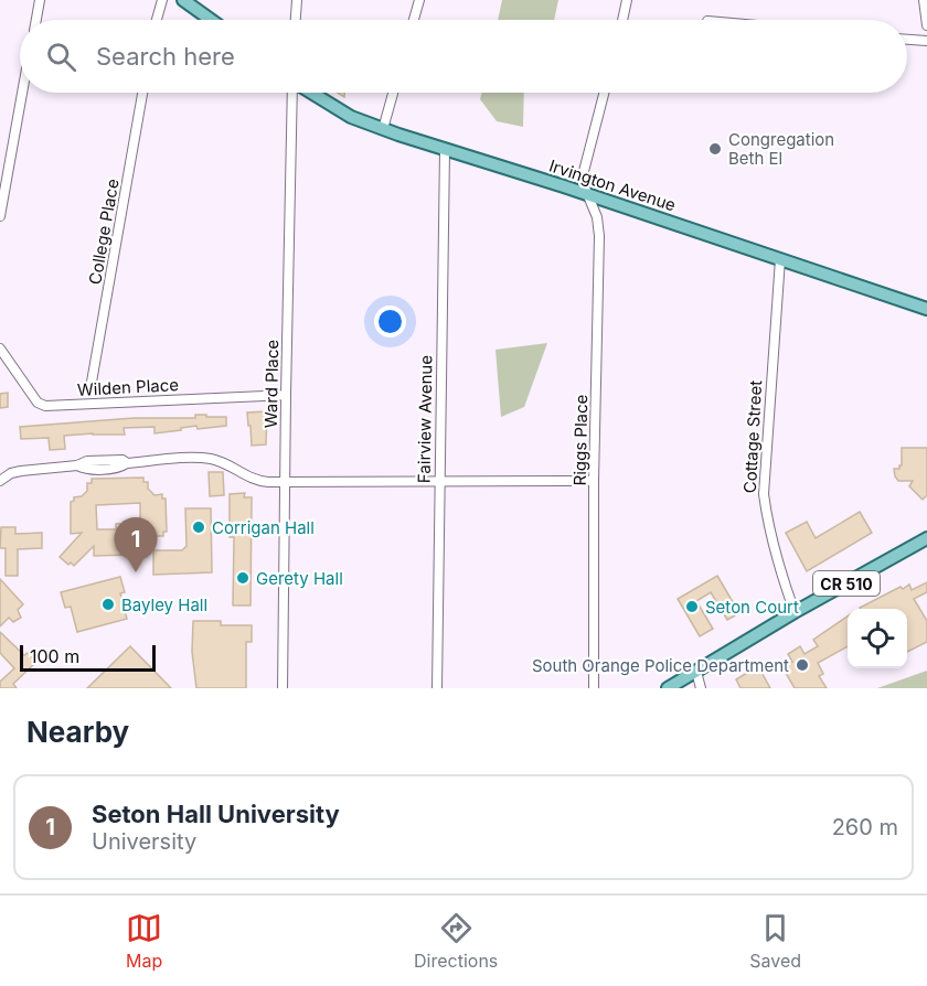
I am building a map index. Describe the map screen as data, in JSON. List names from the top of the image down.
{
  "streets": {
    "main road": ["Irvington Avenue", "CR 510"],
    "street": [
      "College Place",
      "Ward Place",
      "Wilden Place",
      "Fairview Avenue",
      "Cottage Street",
      "Riggs Place"
    ]
  },
  "crossings": [
    ["Irvington Avenue", "Fairview Avenue"],
    ["Irvington Avenue", "Cottage Street"],
    ["Irvington Avenue", "Riggs Place"],
    ["Ward Place", "Wilden Place"],
    ["Cottage Street", "CR 510"]
  ],
  "places": [
    "Congregation Beth El",
    "Corrigan Hall",
    "Gerety Hall",
    "Bayley Hall",
    "Seton Court",
    "South Orange Police Department"
  ],
  "scale_bar": "100 m",
  "page": {
    "search": "Search here",
    "pins": "1",
    "scale": "100 m",
    "heading": "Nearby",
    "list": [
      {
        "mark": "1",
        "name": "Seton Hall University",
        "note": "University",
        "value": "260 m"
      }
    ],
    "nav": ["Map", "Directions", "Saved"]
  }
}
